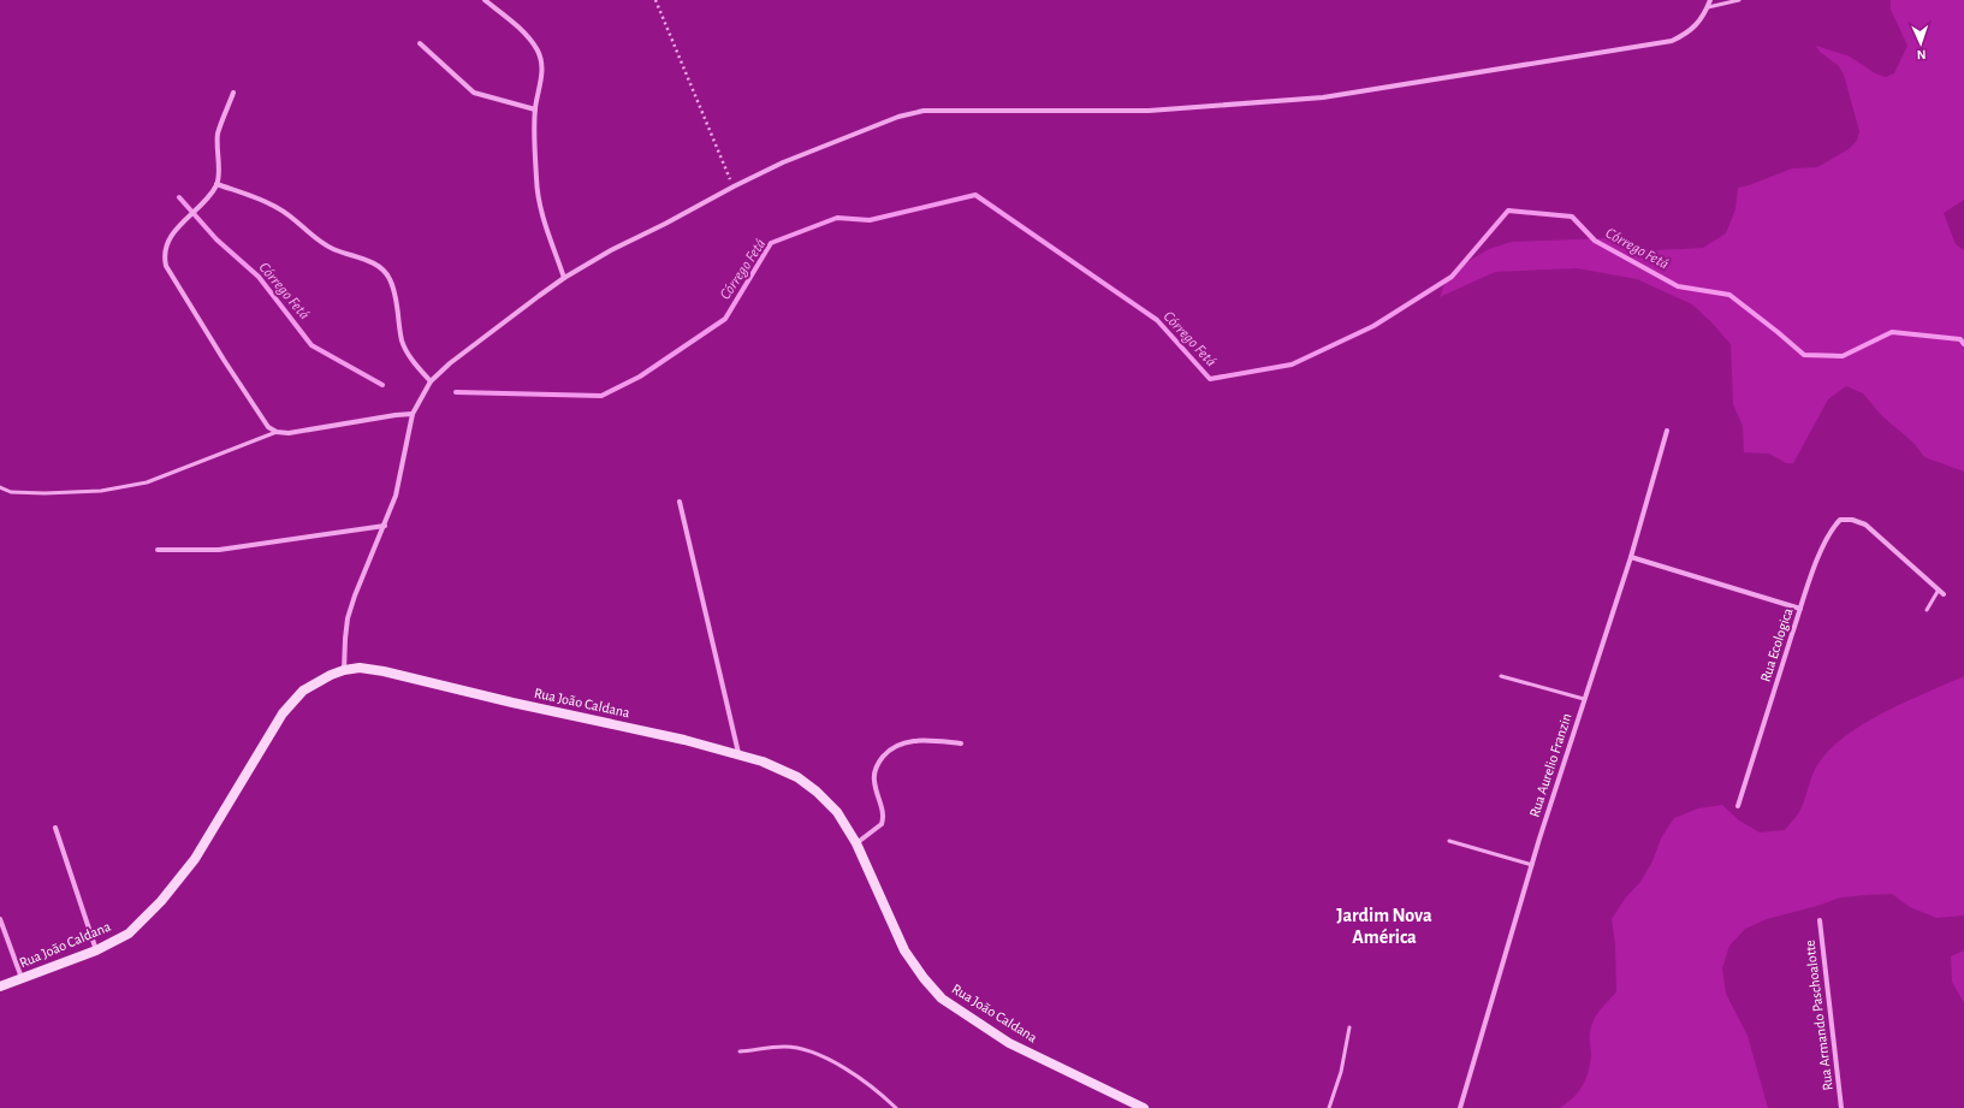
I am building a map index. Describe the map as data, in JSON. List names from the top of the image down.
{
  "streets": {
    "street": [
      "Rua Ecologica",
      "Rua João Caldana",
      "Rua Aurelio Franzin",
      "Rua Armando Paschoalotte"
    ]
  },
  "districts": ["Jardim Nova América"],
  "water": ["Córrego Fetá"],
  "north": "bottom"
}
